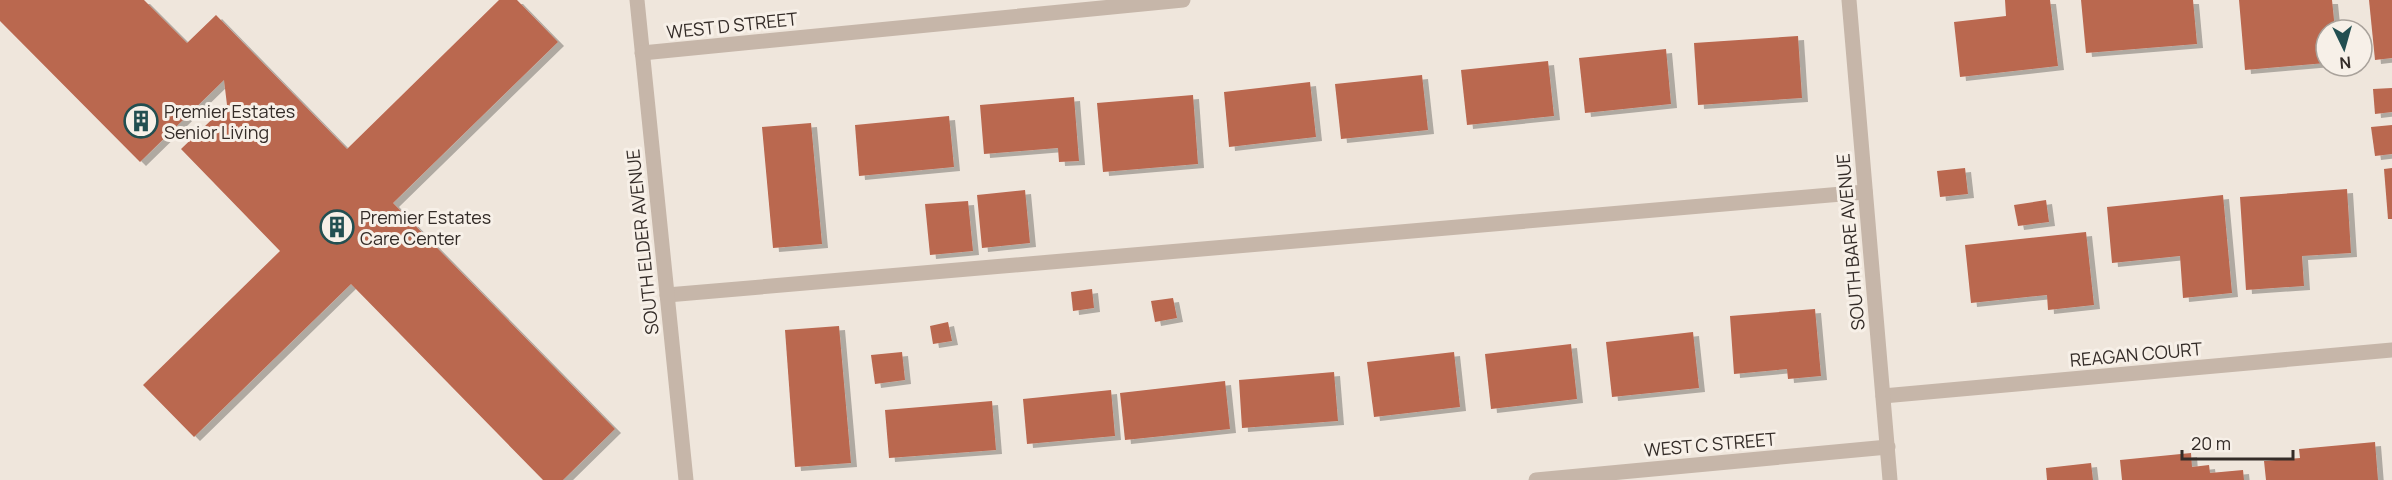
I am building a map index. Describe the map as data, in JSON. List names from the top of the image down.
{
  "streets": {
    "street": [
      "WEST D STREET",
      "SOUTH ELDER AVENUE",
      "SOUTH BARE AVENUE",
      "REAGAN COURT",
      "WEST C STREET"
    ]
  },
  "crossings": [
    ["WEST D STREET", "SOUTH ELDER AVENUE"],
    ["SOUTH BARE AVENUE", "REAGAN COURT"],
    ["SOUTH BARE AVENUE", "WEST C STREET"]
  ],
  "places": {
    "building": ["Premier Estates Senior Living", "Premier Estates Care Center"]
  },
  "scale_bar": "20 m",
  "north": "bottom"
}
